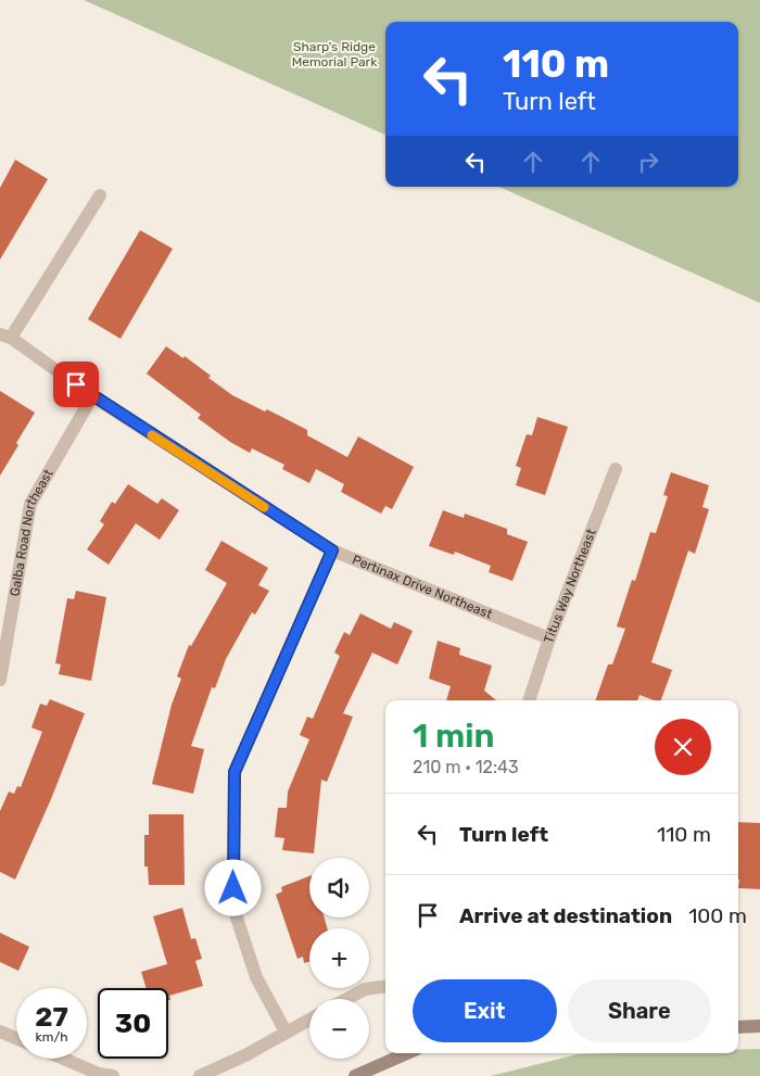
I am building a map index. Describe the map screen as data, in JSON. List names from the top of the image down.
{
  "streets": {
    "street": ["Galba Road Northeast", "Titus Way Northeast", "Pertinax Drive Northeast"]
  },
  "crossings": [
    ["Galba Road Northeast", "Pertinax Drive Northeast"],
    ["Titus Way Northeast", "Pertinax Drive Northeast"]
  ],
  "parks": ["Sharp's Ridge Memorial Park"],
  "page": {
    "turn": ["110 m", "Turn left"],
    "heading": ["1 min", "210 m · 12:43"],
    "list": [
      {
        "name": "Turn left",
        "value": "110 m"
      },
      {
        "name": "Arrive at destination",
        "value": "100 m"
      }
    ],
    "map_buttons": ["+", "−"],
    "buttons": ["Exit", "Share"],
    "speed": "27 km/h",
    "limit": "30"
  }
}
